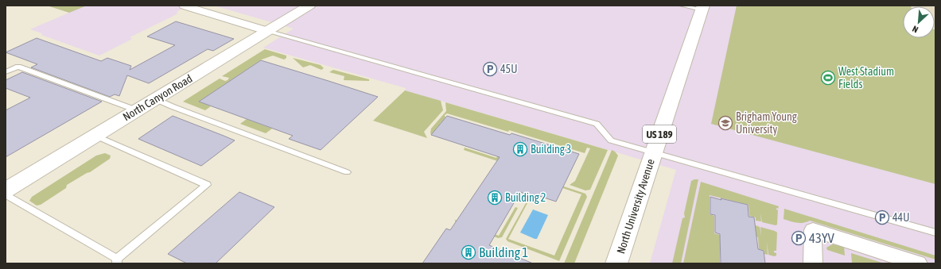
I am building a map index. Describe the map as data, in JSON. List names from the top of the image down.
{
  "streets": {
    "main road": ["North Canyon Road", "US 189", "North University Avenue"]
  },
  "places": {
    "parking": ["45U", "44U", "43YV"],
    "sports": ["West Stadium Fields"],
    "school or university": ["Brigham Young University"],
    "building": ["Building 3", "Building 2", "Building 1"]
  },
  "north": "bottom left"
}
